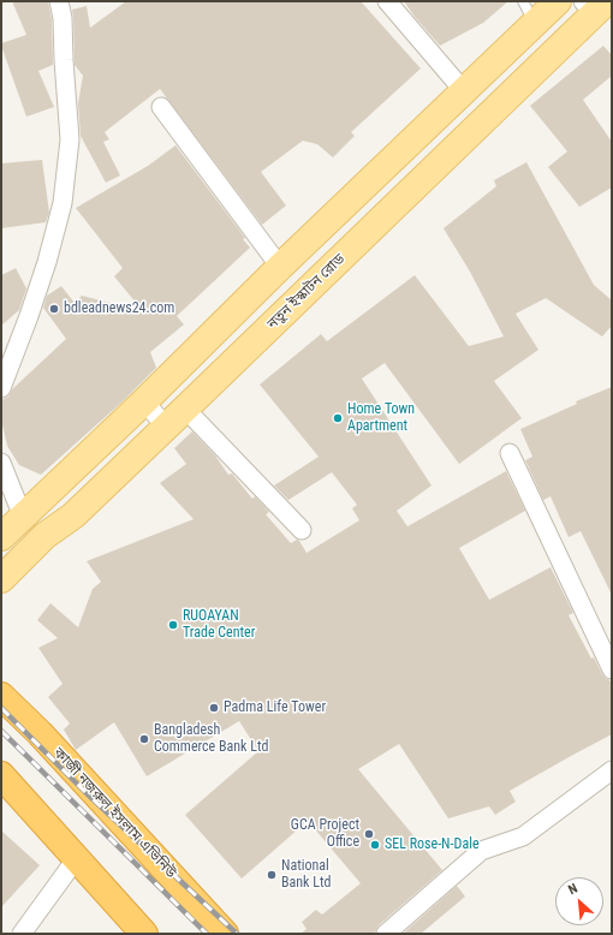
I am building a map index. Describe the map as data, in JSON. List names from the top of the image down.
{
  "streets": {
    "highway": ["কাজী নজরুল ইসলাম এভিনিউ"],
    "main road": ["নতুন ইস্কাটন রোড"]
  },
  "places": [
    "bdleadnews24.com",
    "Home Town Apartment",
    "RUOAYAN Trade Center",
    "Padma Life Tower",
    "Bangladesh Commerce Bank Ltd",
    "GCA Project Office",
    "SEL Rose-N-Dale",
    "National Bank Ltd"
  ],
  "north": "top left"
}
